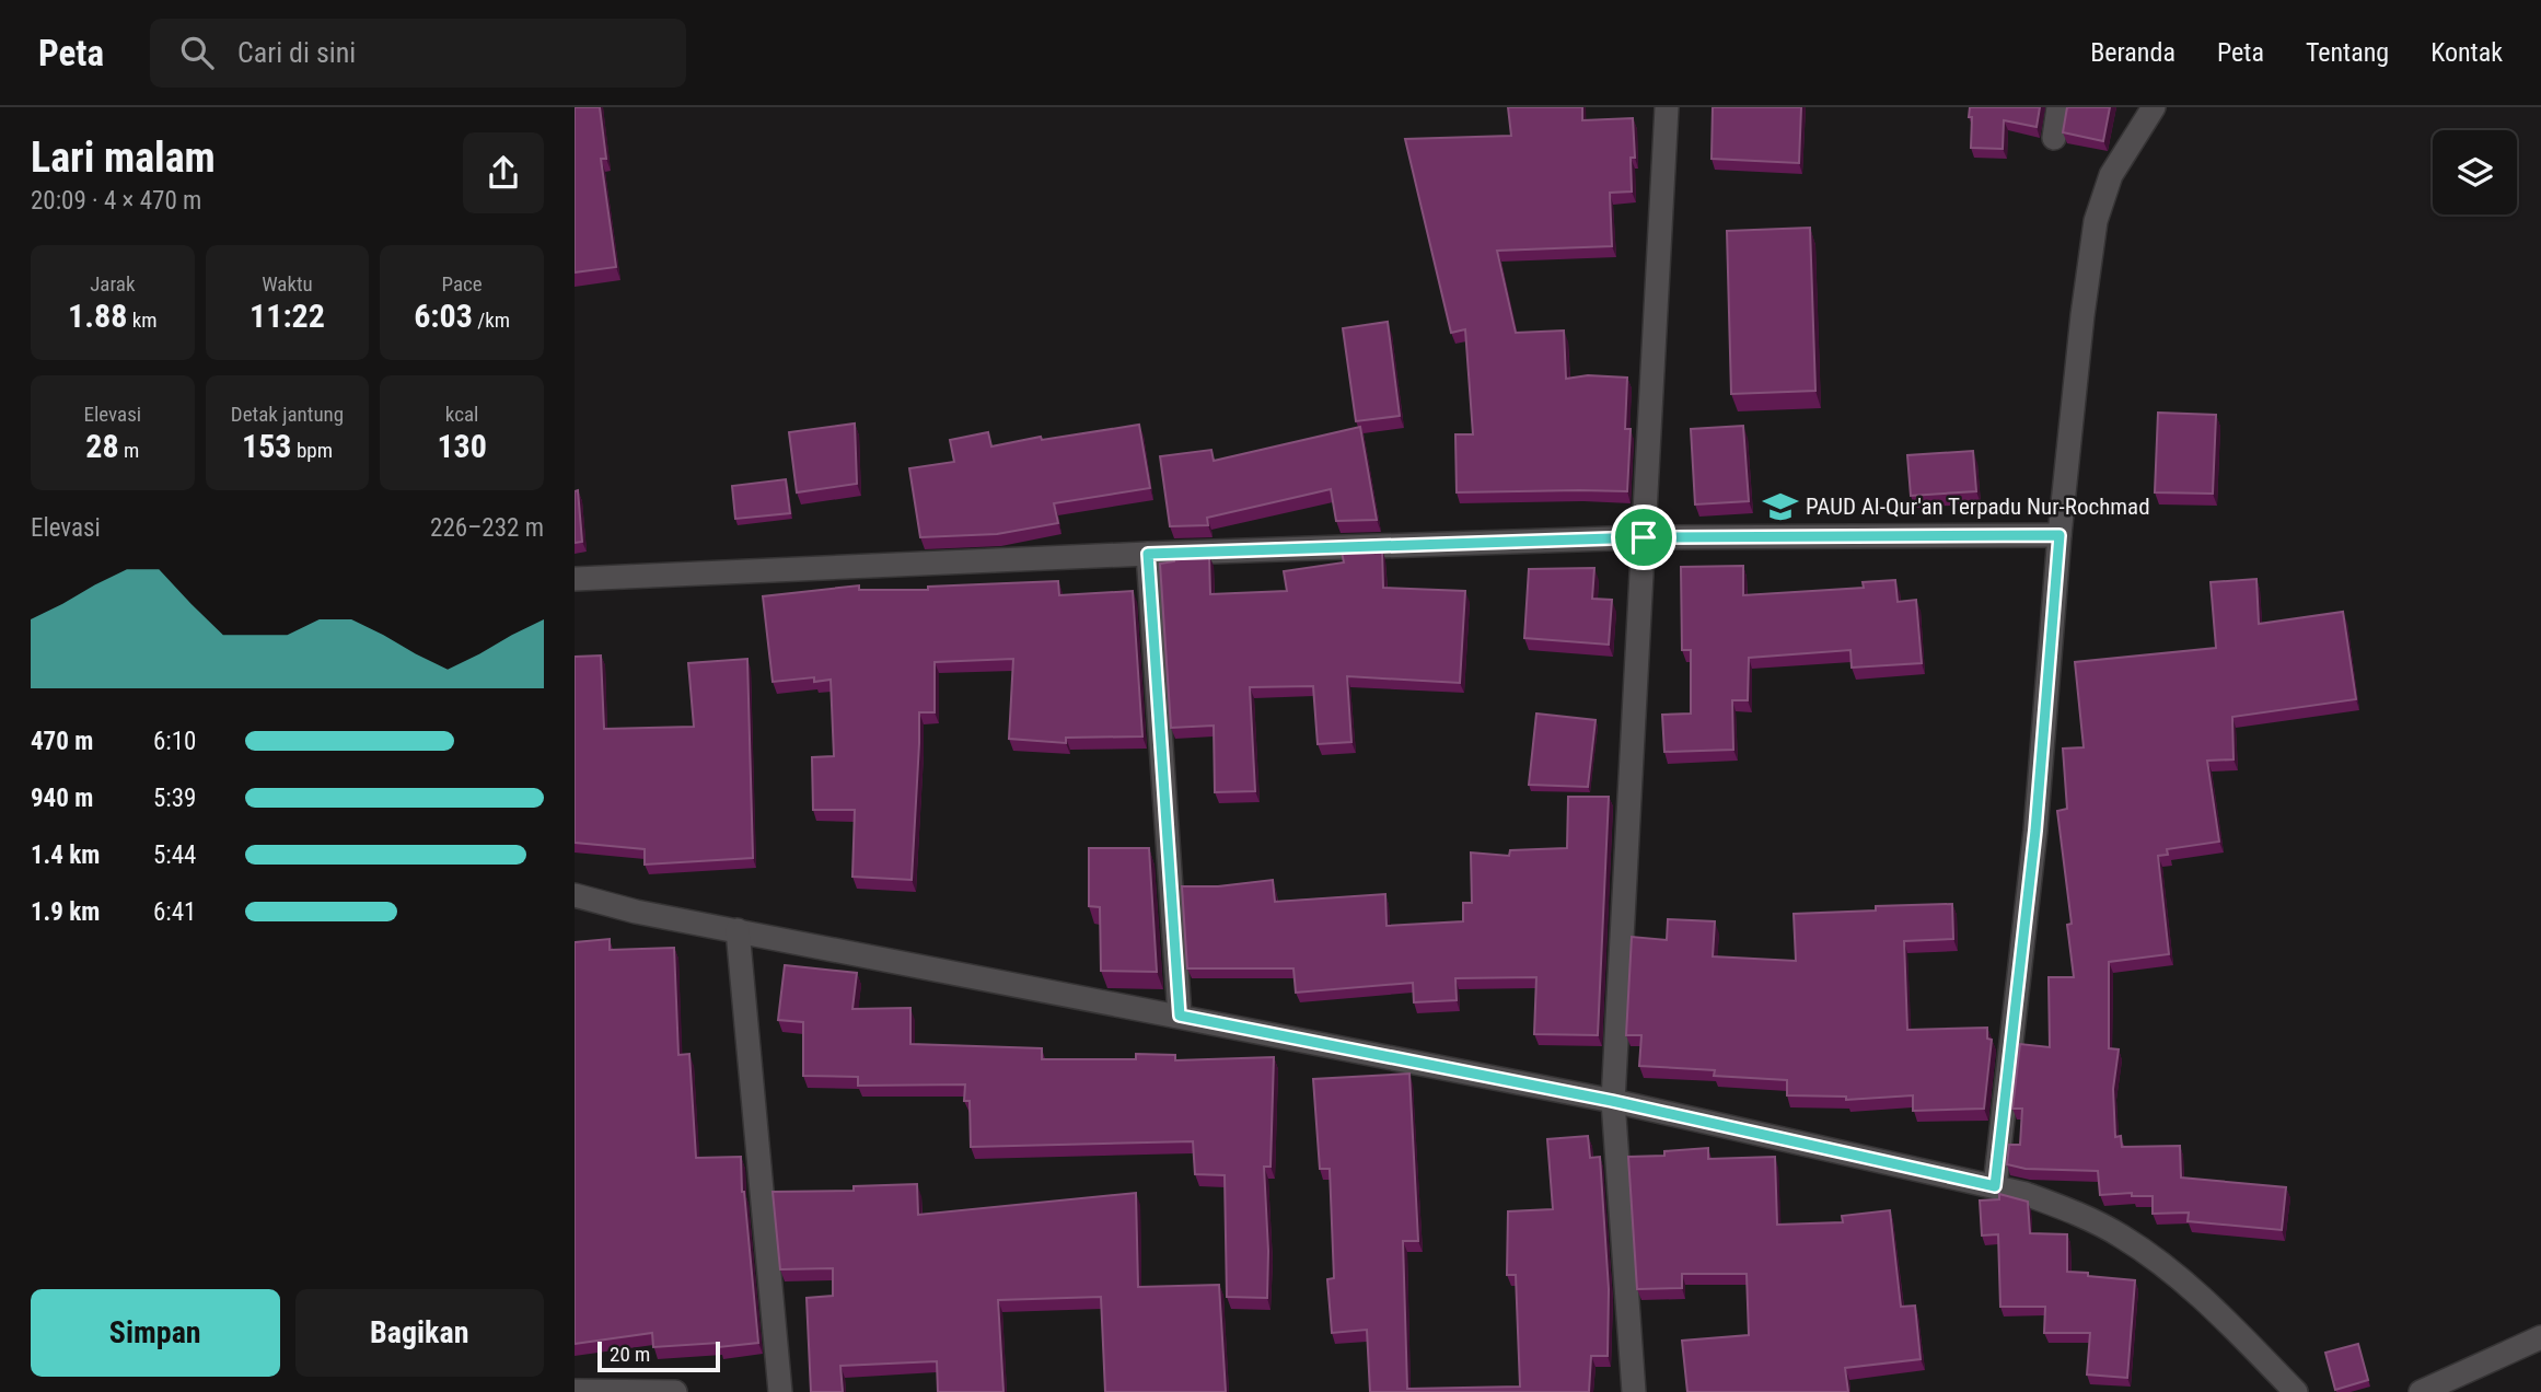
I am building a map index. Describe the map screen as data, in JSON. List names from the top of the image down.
{
  "places": {
    "school or university": ["PAUD Al-Qur'an Terpadu Nur-Rochmad"]
  },
  "scale_bar": "20 m",
  "page": {
    "header": "Peta",
    "search": "Cari di sini",
    "nav": [
      "Beranda",
      "Peta",
      "Tentang",
      "Kontak"
    ],
    "heading": ["Lari malam", "20:09 · 4 × 470 m"],
    "stats": [
      ["Jarak", "1.88 km"],
      ["Waktu", "11:22"],
      ["Pace", "6:03 /km"],
      ["Elevasi", "28 m"],
      ["Detak jantung", "153 bpm"],
      ["kcal", "130"]
    ],
    "chart": ["Elevasi", "226–232 m"],
    "list": [
      {
        "name": "470 m",
        "note": "6:10"
      },
      {
        "name": "940 m",
        "note": "5:39"
      },
      {
        "name": "1.4 km",
        "note": "5:44"
      },
      {
        "name": "1.9 km",
        "note": "6:41"
      }
    ],
    "buttons": ["Simpan", "Bagikan"],
    "scale": "20 m"
  }
}
